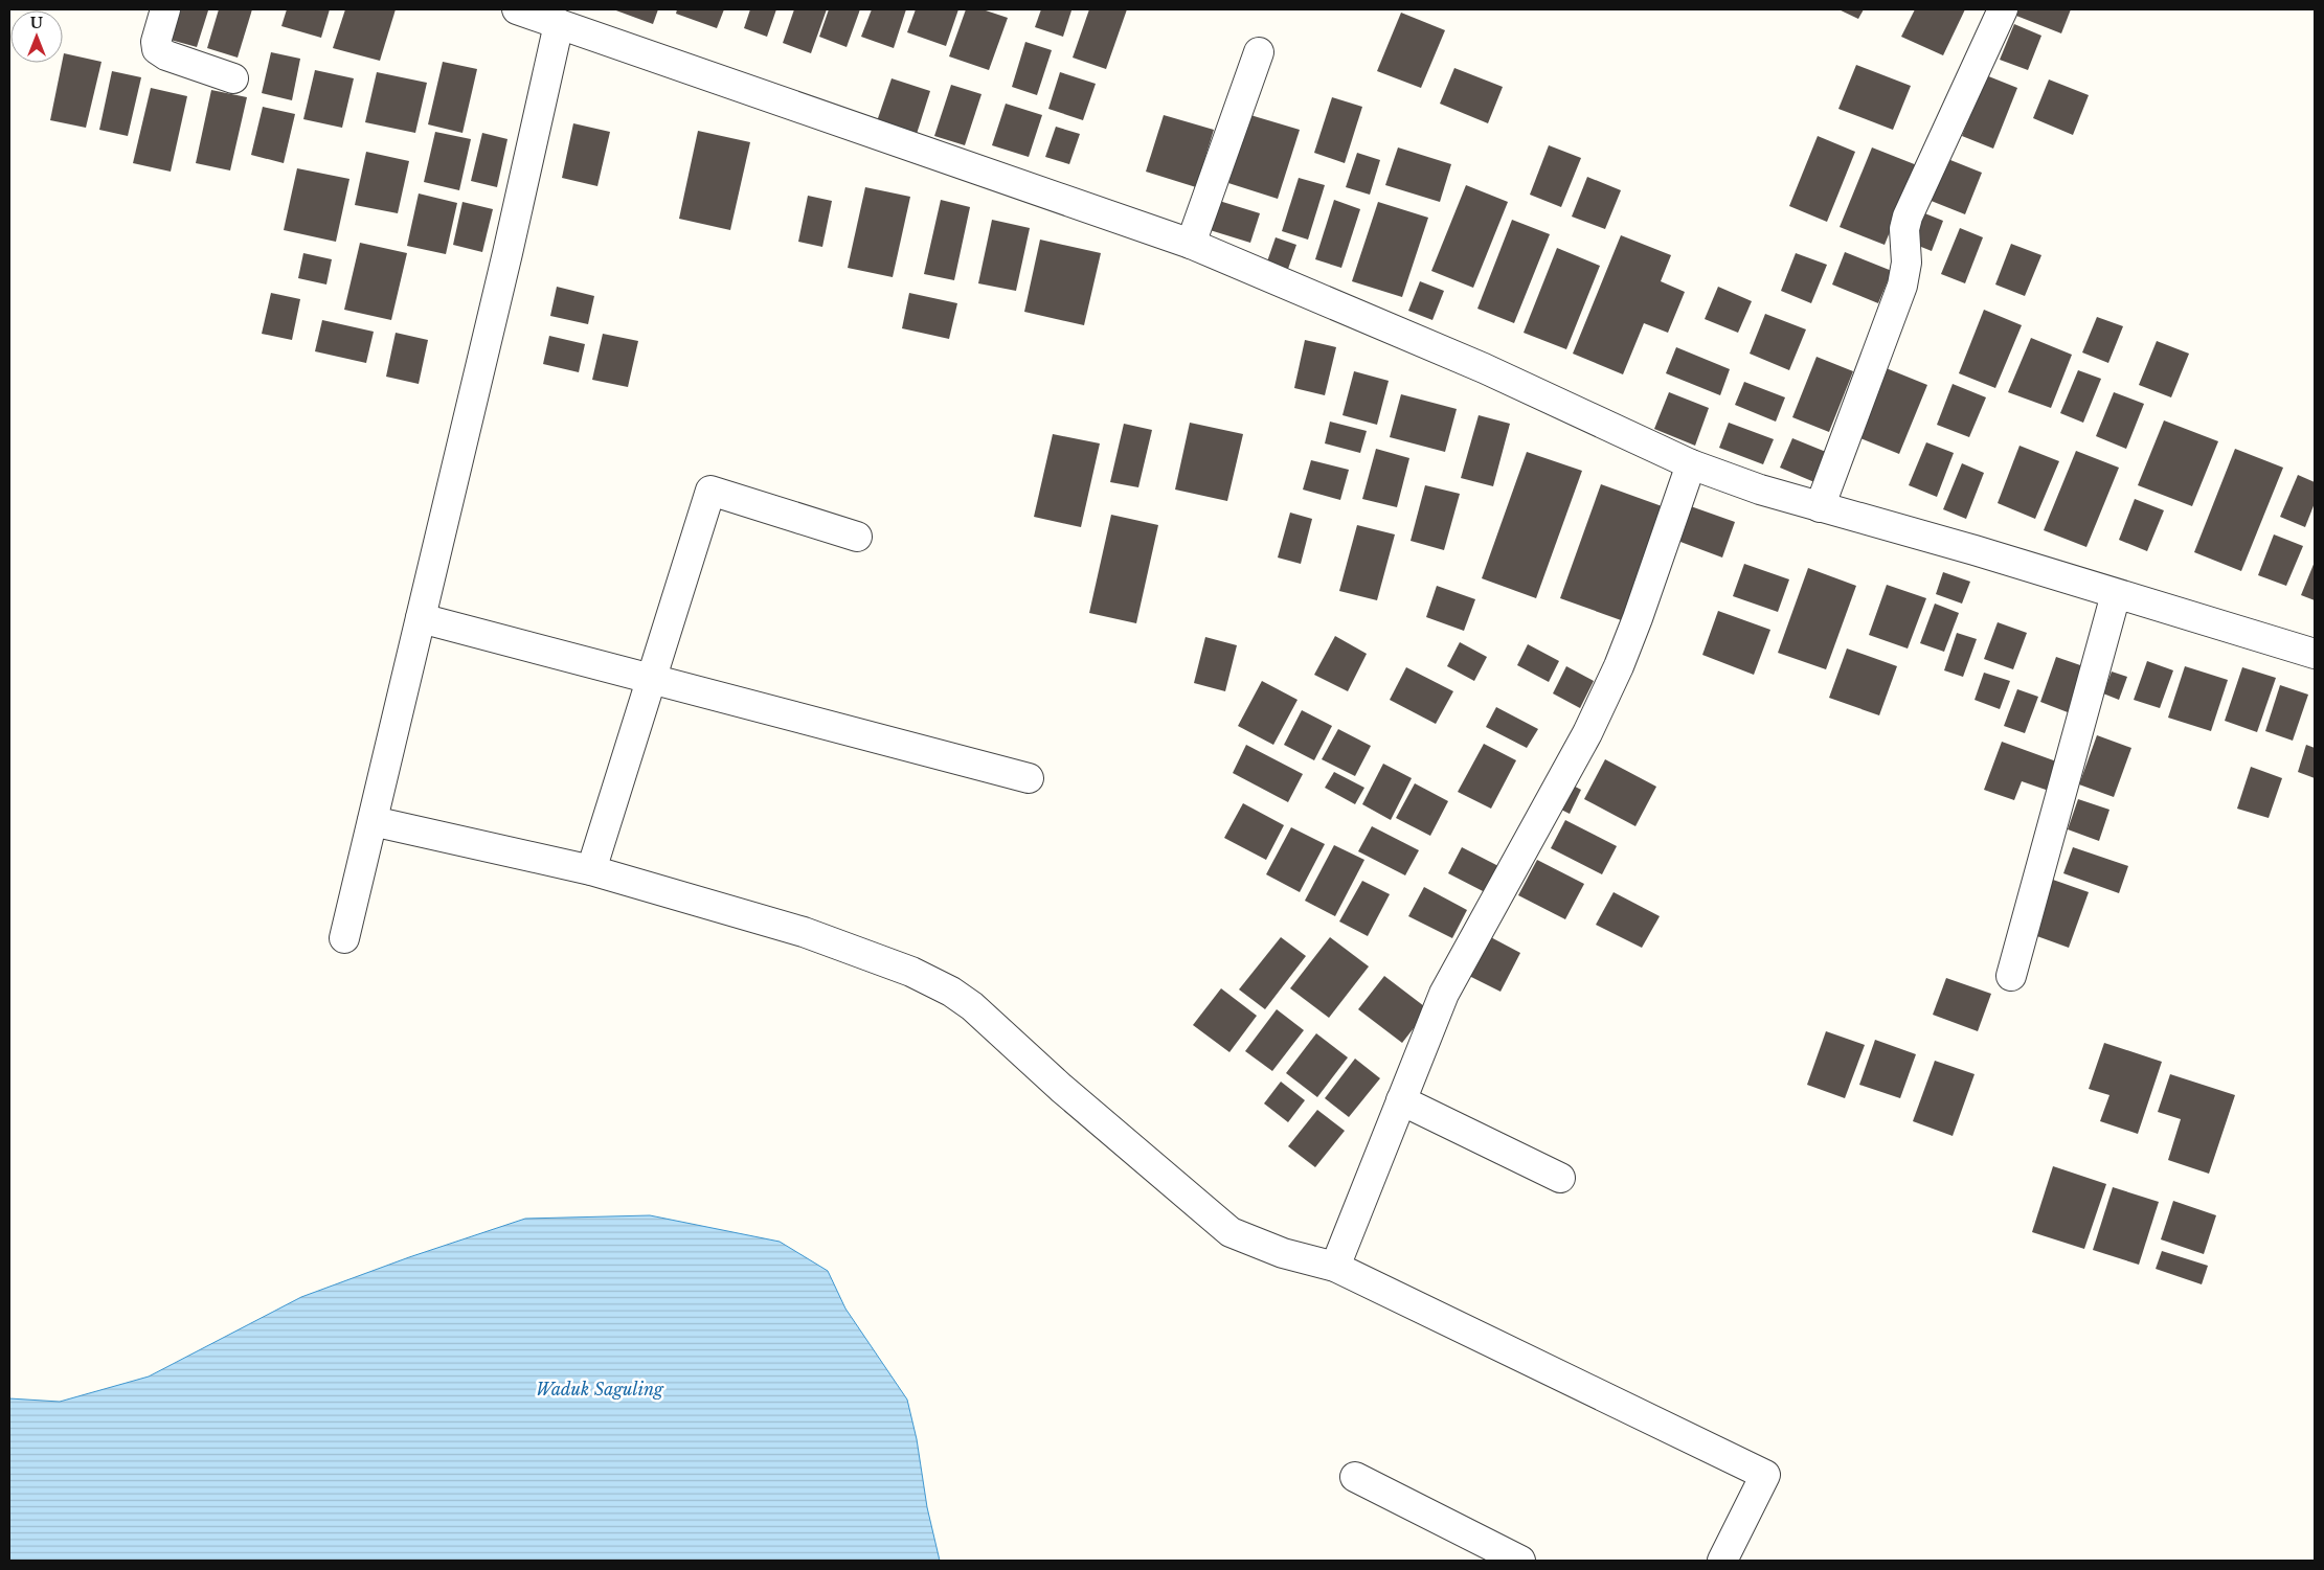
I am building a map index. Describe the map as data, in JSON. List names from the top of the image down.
{
  "water": ["Waduk Saguling"],
  "north": "top"
}
